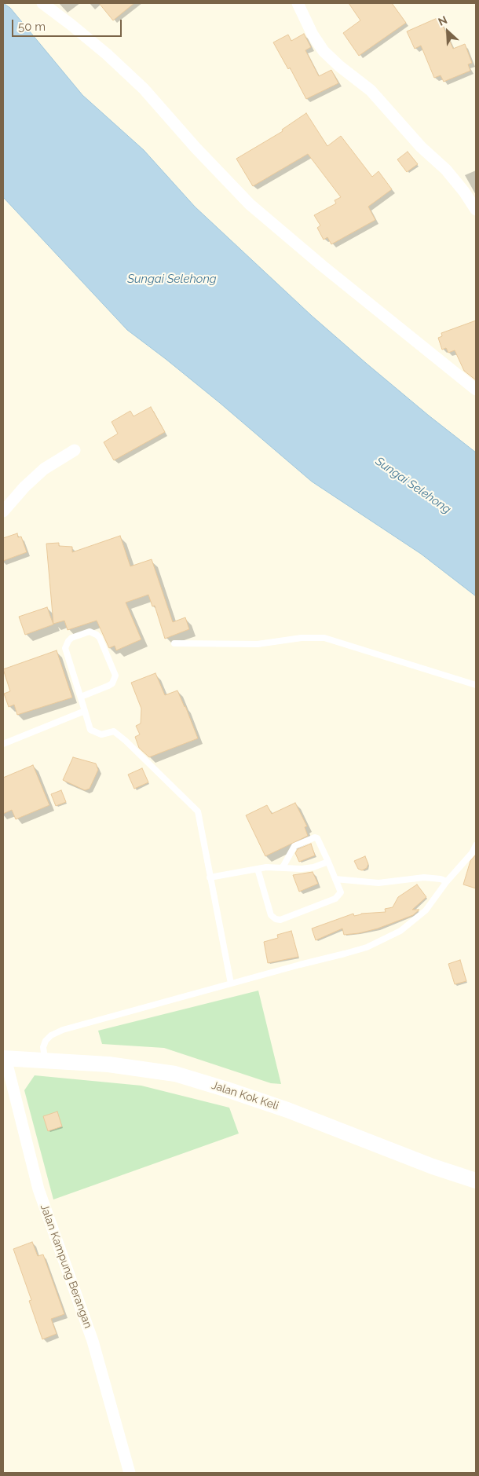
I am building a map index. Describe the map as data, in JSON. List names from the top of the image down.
{
  "streets": {
    "street": ["Jalan Kok Keli", "Jalan Kampung Berangan"]
  },
  "crossings": [
    ["Jalan Kok Keli", "Jalan Kampung Berangan"]
  ],
  "water": ["Sungai Selehong"],
  "scale_bar": "50 m",
  "north": "top left"
}
